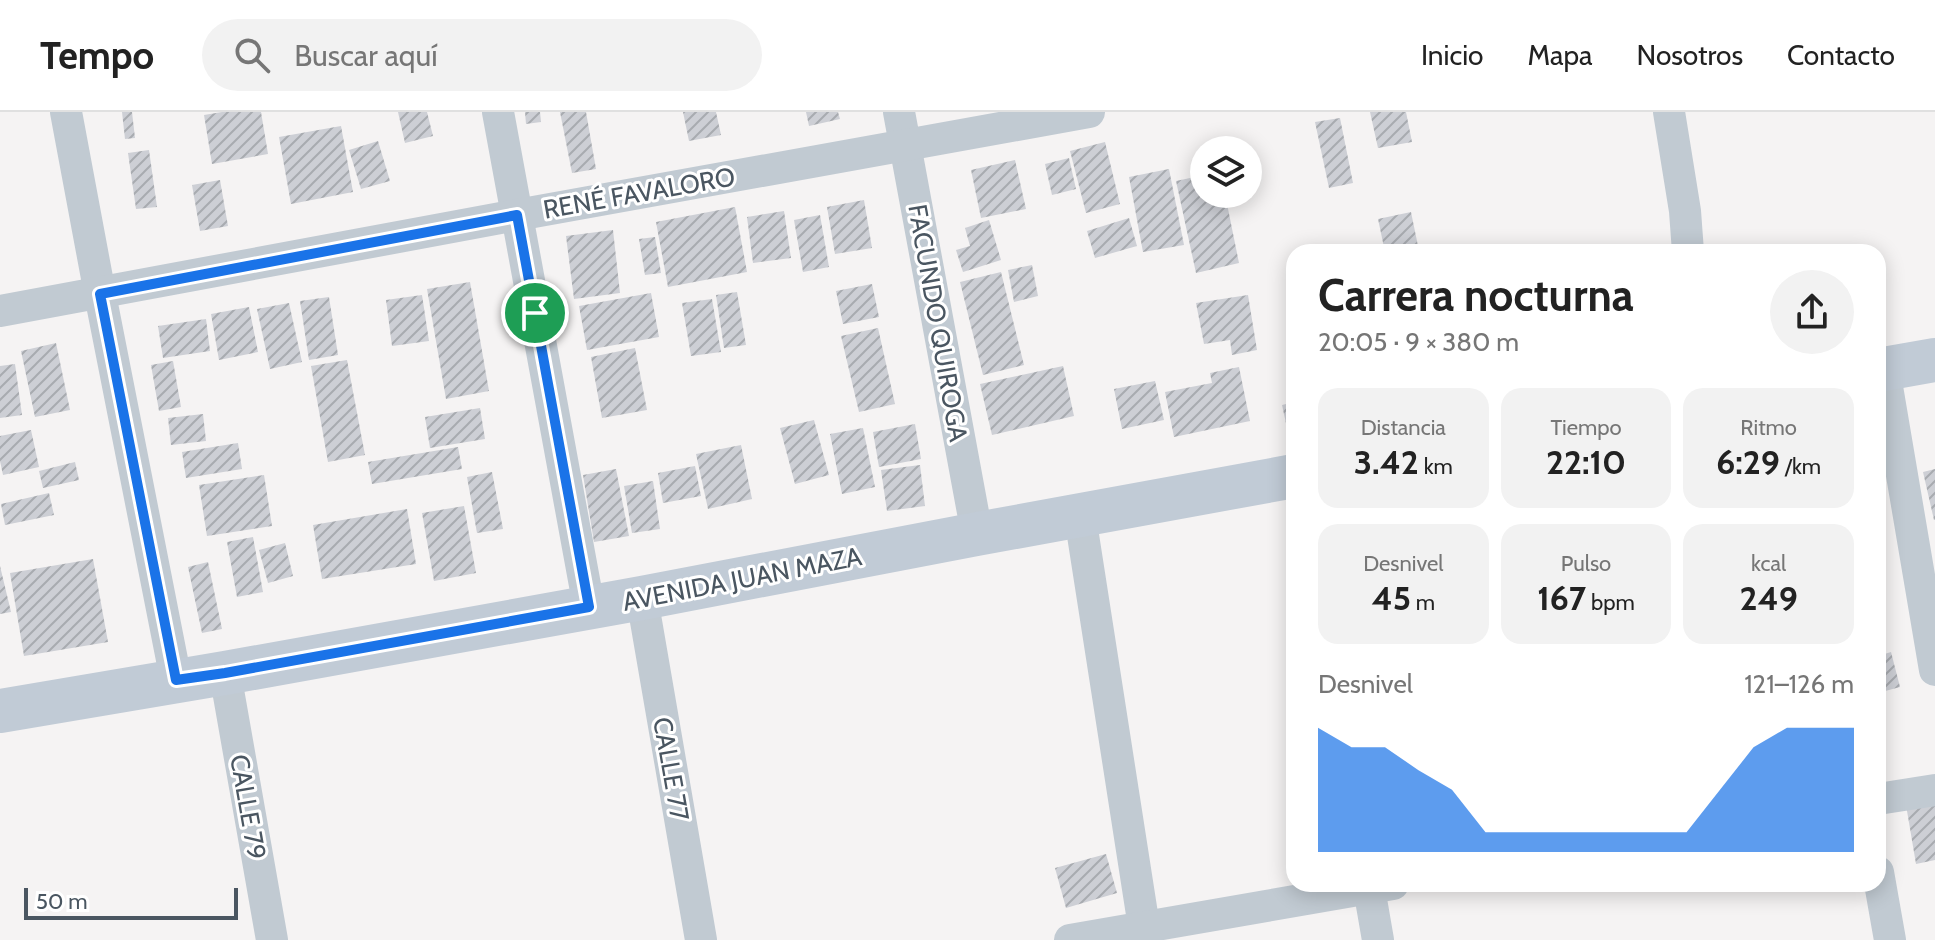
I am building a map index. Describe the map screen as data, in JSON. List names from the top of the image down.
{
  "streets": {
    "main road": ["AVENIDA JUAN MAZA"],
    "street": [
      "RENÉ FAVALORO",
      "FACUNDO QUIROGA",
      "CALLE 77",
      "CALLE 79"
    ]
  },
  "crossings": [
    ["RENÉ FAVALORO", "FACUNDO QUIROGA"],
    ["FACUNDO QUIROGA", "AVENIDA JUAN MAZA"],
    ["AVENIDA JUAN MAZA", "CALLE 77"],
    ["AVENIDA JUAN MAZA", "CALLE 79"]
  ],
  "scale_bar": "50 m",
  "page": {
    "header": "Tempo",
    "search": "Buscar aquí",
    "nav": [
      "Inicio",
      "Mapa",
      "Nosotros",
      "Contacto"
    ],
    "heading": ["Carrera nocturna", "20:05 · 9 × 380 m"],
    "stats": [
      ["Distancia", "3.42 km"],
      ["Tiempo", "22:10"],
      ["Ritmo", "6:29 /km"],
      ["Desnivel", "45 m"],
      ["Pulso", "167 bpm"],
      ["kcal", "249"]
    ],
    "chart": ["Desnivel", "121–126 m"],
    "scale": "50 m"
  }
}
